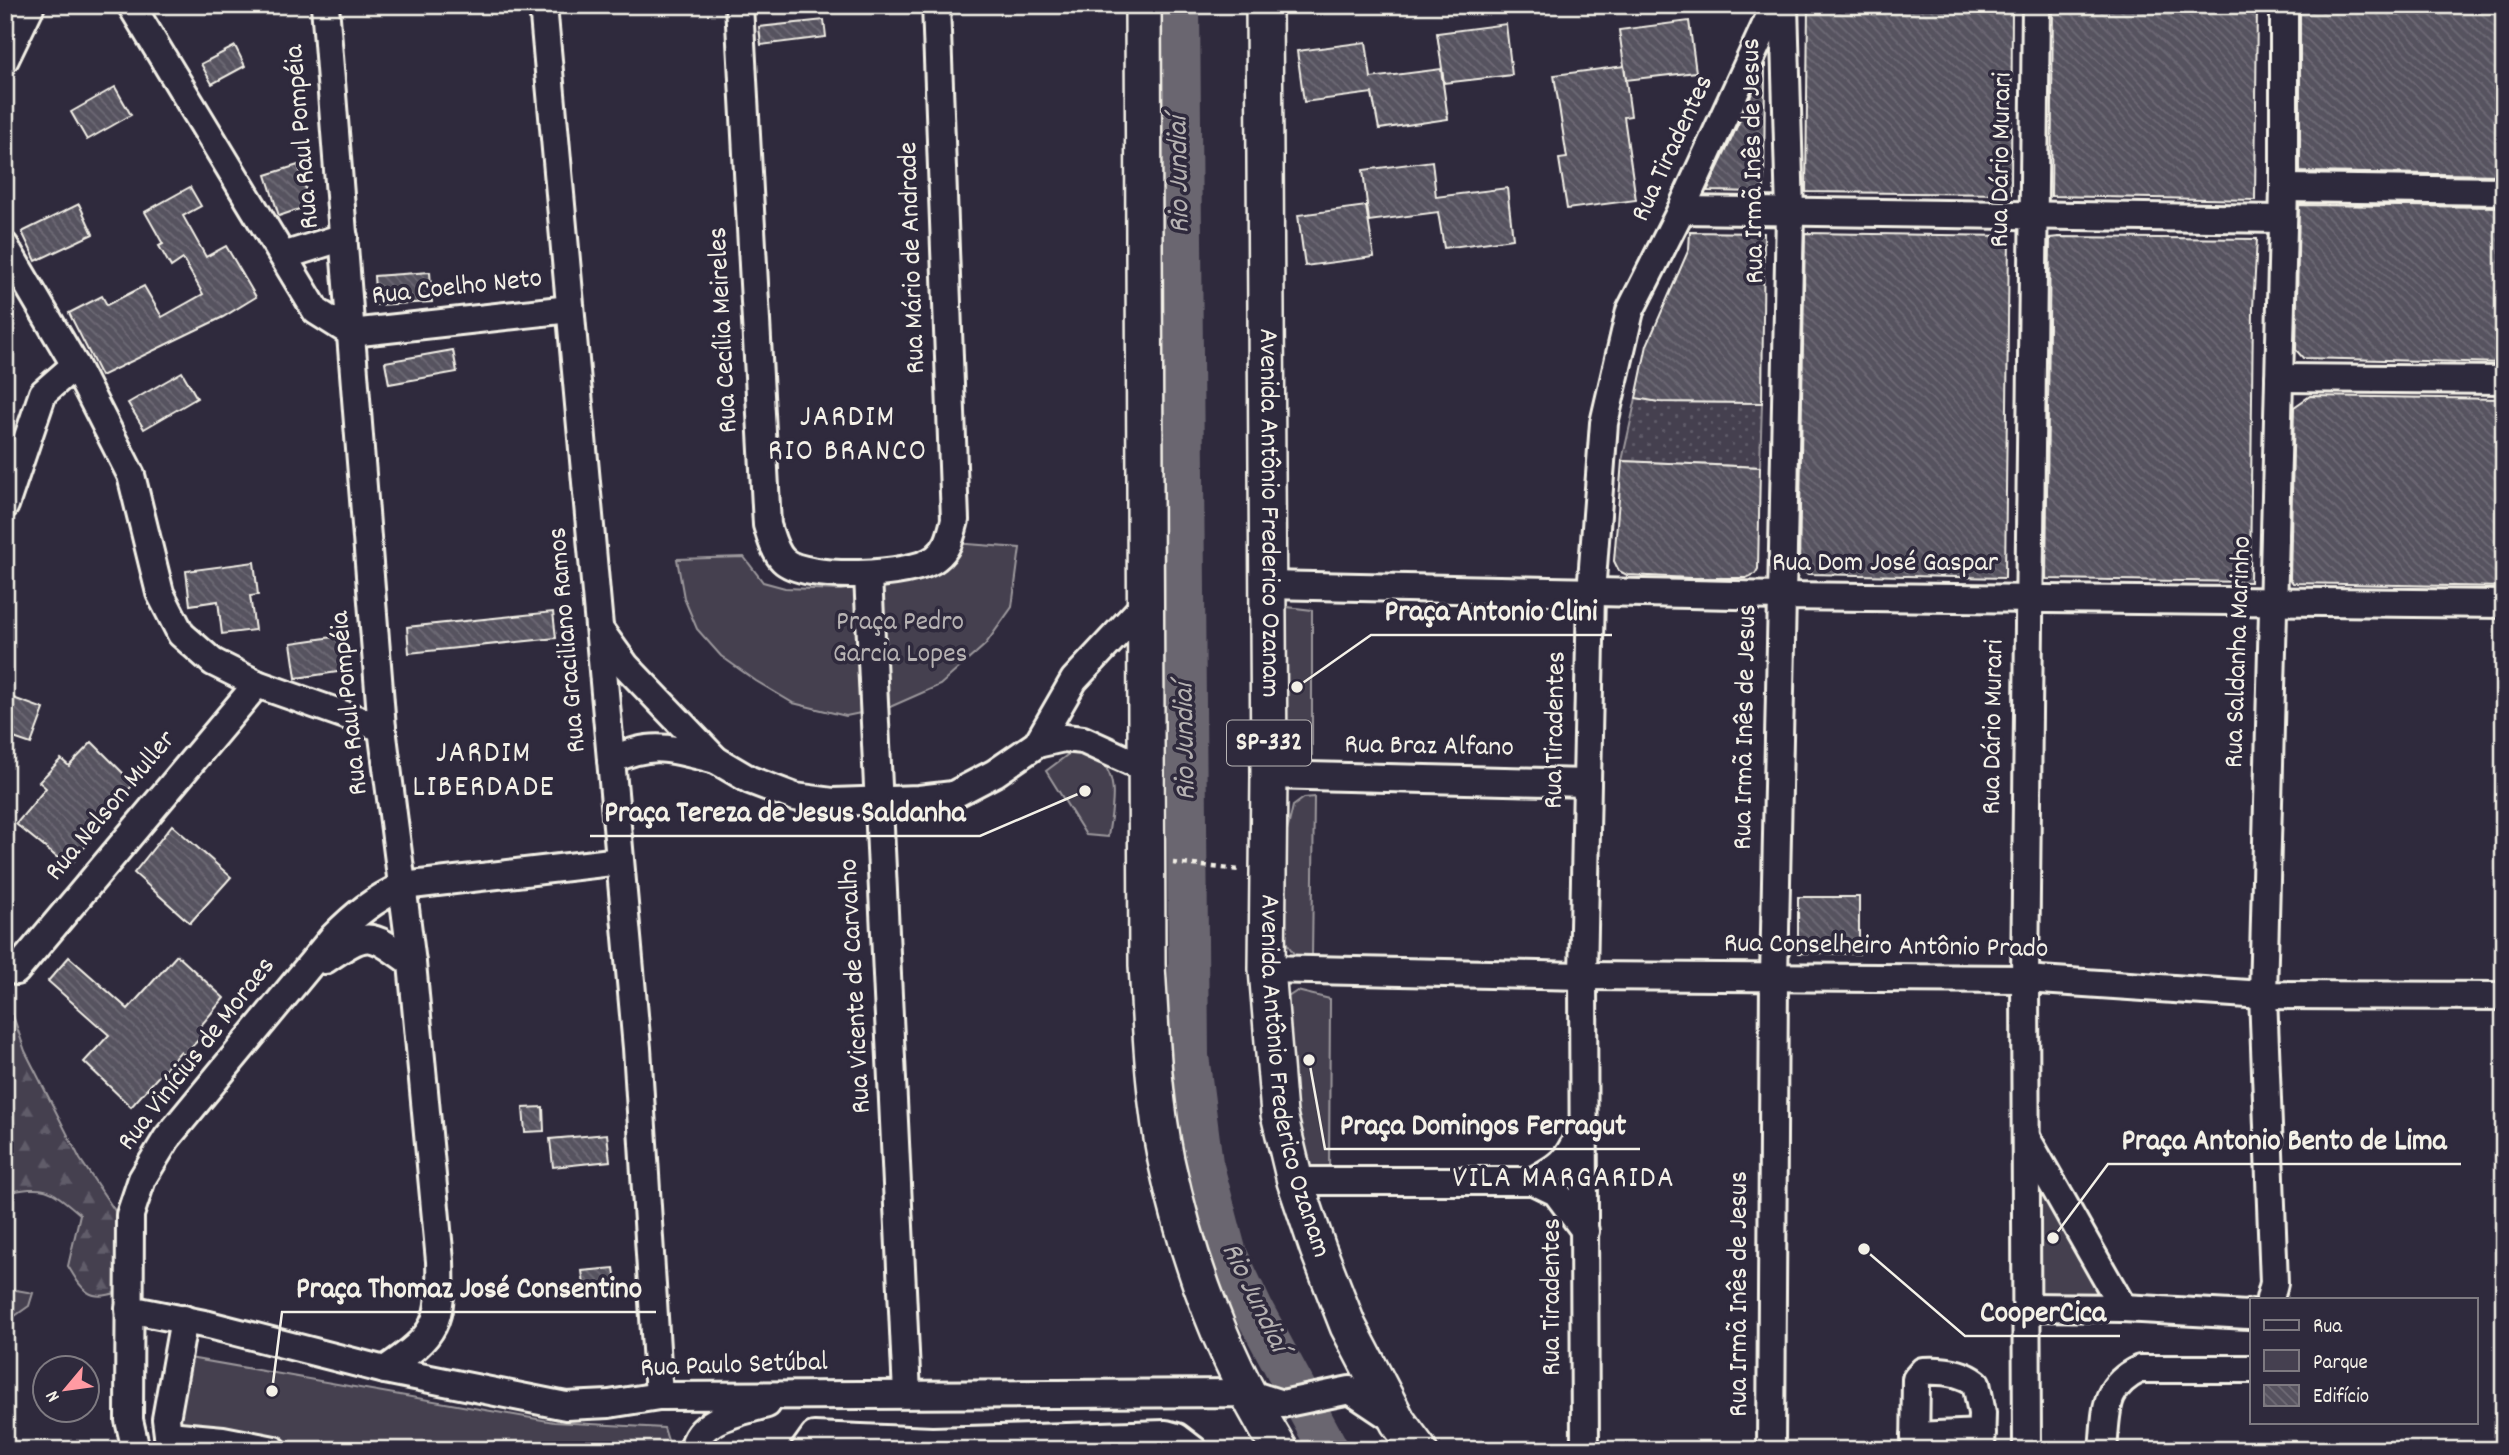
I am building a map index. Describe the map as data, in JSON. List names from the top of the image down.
{
  "streets": {
    "main road": ["Avenida Antônio Frederico Ozanam", "SP-332"],
    "street": [
      "Rua Raul Pompéia",
      "Rua Tiradentes",
      "Rua Dário Murari",
      "Rua Irmã Inês de Jesus",
      "Rua Mário de Andrade",
      "Rua Coelho Neto",
      "Rua Cecília Meireles",
      "Rua Dom José Gaspar",
      "Rua Graciliano Ramos",
      "Rua Saldanha Marinho",
      "Rua Braz Alfano",
      "Rua Nelson Muller",
      "Rua Conselheiro Antônio Prado",
      "Rua Vicente de Carvalho",
      "Rua Vinícius de Moraes",
      "Rua Paulo Setúbal"
    ]
  },
  "crossings": [
    ["Rua Raul Pompéia", "Rua Coelho Neto"],
    ["Rua Raul Pompéia", "Rua Vinícius de Moraes"],
    ["Rua Raul Pompéia", "Rua Paulo Setúbal"],
    ["Rua Tiradentes", "Rua Dom José Gaspar"],
    ["Rua Tiradentes", "Rua Braz Alfano"],
    ["Rua Tiradentes", "Rua Conselheiro Antônio Prado"],
    ["Rua Dário Murari", "Rua Dom José Gaspar"],
    ["Rua Dário Murari", "Rua Conselheiro Antônio Prado"],
    ["Rua Irmã Inês de Jesus", "Rua Dom José Gaspar"],
    ["Rua Irmã Inês de Jesus", "Rua Conselheiro Antônio Prado"],
    ["Rua Mário de Andrade", "Rua Cecília Meireles"],
    ["Rua Mário de Andrade", "Rua Vicente de Carvalho"],
    ["Rua Coelho Neto", "Rua Graciliano Ramos"],
    ["Rua Cecília Meireles", "Rua Vicente de Carvalho"],
    ["Avenida Antônio Frederico Ozanam", "Rua Dom José Gaspar"],
    ["Avenida Antônio Frederico Ozanam", "Rua Braz Alfano"],
    ["Avenida Antônio Frederico Ozanam", "Rua Conselheiro Antônio Prado"],
    ["Avenida Antônio Frederico Ozanam", "Rua Paulo Setúbal"],
    ["Rua Dom José Gaspar", "Rua Saldanha Marinho"],
    ["Rua Graciliano Ramos", "Rua Vinícius de Moraes"],
    ["Rua Graciliano Ramos", "Rua Paulo Setúbal"],
    ["Rua Saldanha Marinho", "Rua Conselheiro Antônio Prado"],
    ["Rua Vicente de Carvalho", "Rua Paulo Setúbal"],
    ["Rua Vinícius de Moraes", "Rua Paulo Setúbal"]
  ],
  "districts": ["JARDIM RIO BRANCO", "JARDIM LIBERDADE", "VILA MARGARIDA"],
  "water": ["Rio Jundiaí"],
  "parks": ["Praça Pedro Garcia Lopes"],
  "places": [
    "Praça Antonio Clini",
    "Praça Tereza de Jesus Saldanha",
    "Praça Domingos Ferragut",
    "Praça Antonio Bento de Lima",
    "CooperCica",
    "Praça Thomaz José Consentino"
  ],
  "legend": ["Rua", "Parque", "Edifício"],
  "north": "bottom left"
}
